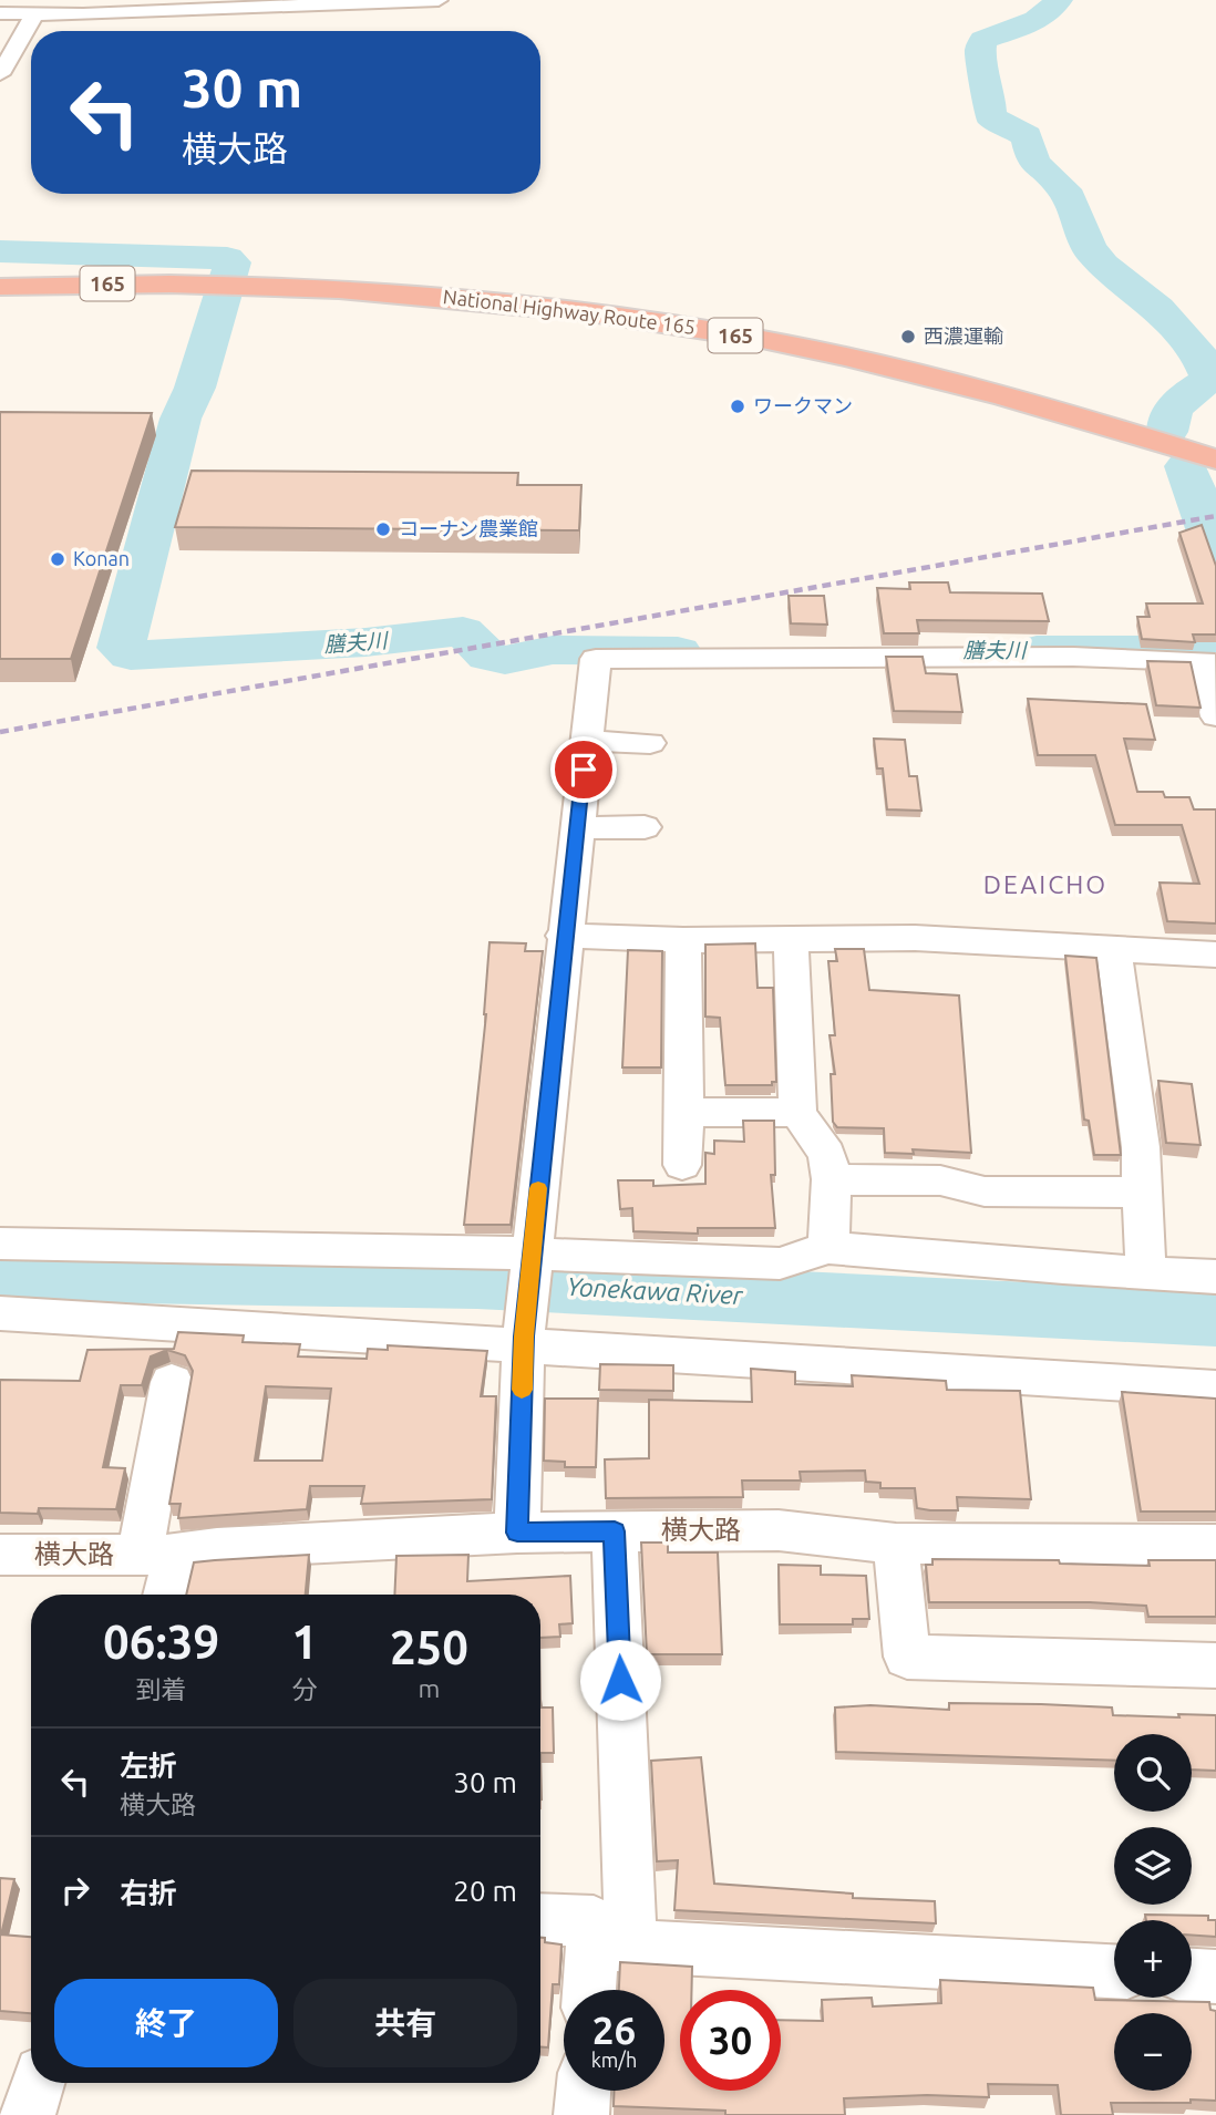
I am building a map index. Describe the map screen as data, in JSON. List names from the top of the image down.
{
  "streets": {
    "highway": ["165", "National Highway Route 165"],
    "street": ["横大路"]
  },
  "districts": ["DEAICHO"],
  "water": ["膳夫川", "Yonekawa River"],
  "places": [
    "西濃運輸",
    "ワークマン",
    "コーナン農業館",
    "Konan"
  ],
  "page": {
    "turn": ["30 m", "横大路"],
    "eta": [
      "06:39",
      "到着",
      "1",
      "分",
      "250",
      "m"
    ],
    "list": [
      {
        "name": "左折",
        "note": "横大路",
        "value": "30 m"
      },
      {
        "name": "右折",
        "value": "20 m"
      }
    ],
    "map_buttons": ["+", "−"],
    "buttons": ["終了", "共有"],
    "speed": "26 km/h",
    "limit": "30"
  }
}
